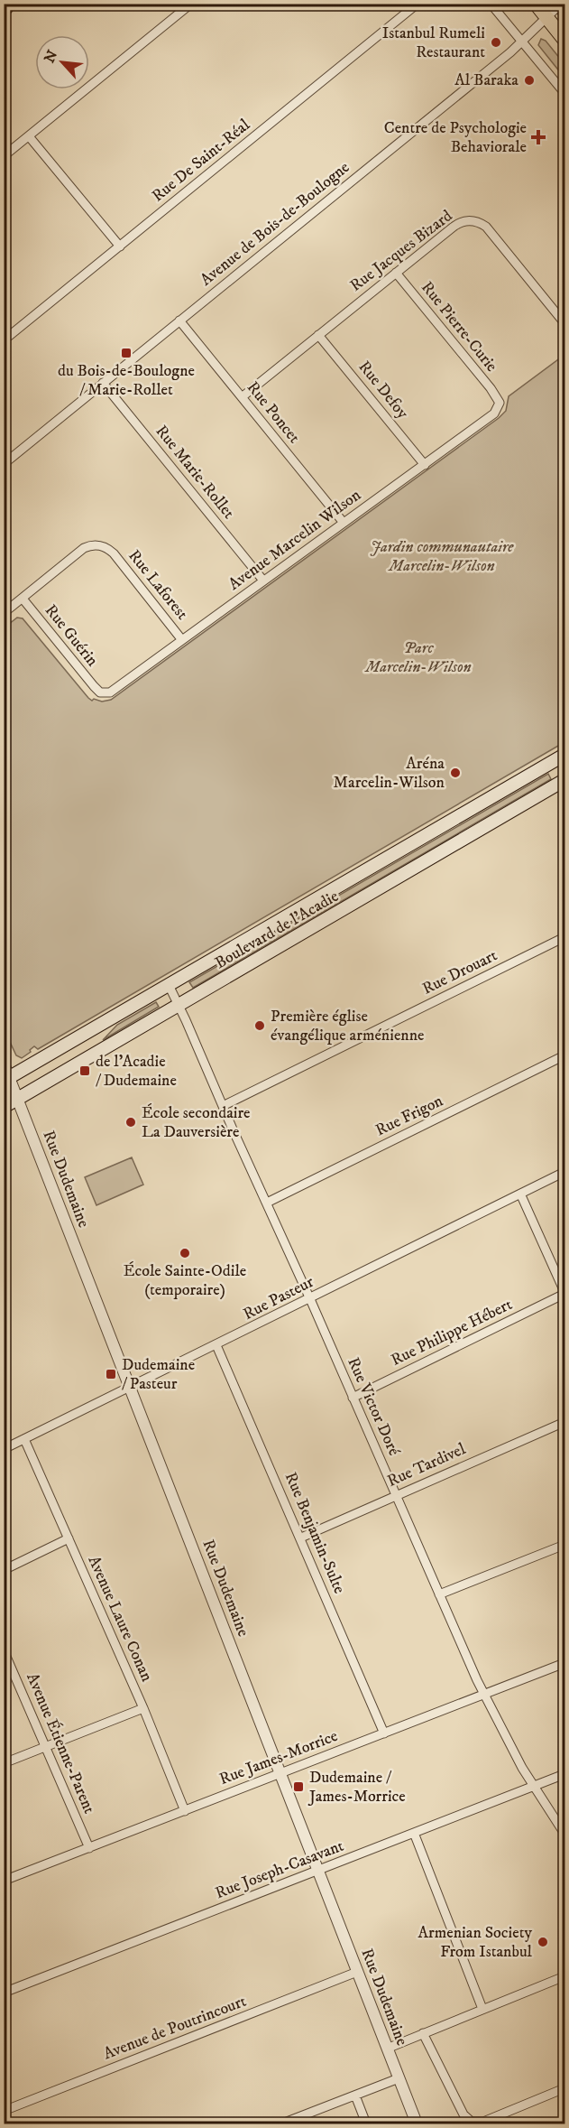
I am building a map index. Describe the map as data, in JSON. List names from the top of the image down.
{
  "streets": {
    "main road": ["Boulevard de l'Acadie"],
    "street": [
      "Rue De Saint-Réal",
      "Avenue de Bois-de-Boulogne",
      "Rue Jacques Bizard",
      "Rue Pierre-Curie",
      "Rue Defoy",
      "Rue Poncet",
      "Rue Marie-Rollet",
      "Avenue Marcelin Wilson",
      "Rue Laforest",
      "Rue Guérin",
      "Rue Drouart",
      "Rue Frigon",
      "Rue Dudemaine",
      "Rue Pasteur",
      "Rue Philippe Hébert",
      "Rue Victor Doré",
      "Rue Tardivel",
      "Rue Benjamin-Sulte",
      "Avenue Laure Conan",
      "Avenue Étienne-Parent",
      "Rue James-Morrice",
      "Rue Joseph-Casavant",
      "Avenue de Poutrincourt"
    ]
  },
  "crossings": [
    ["Avenue de Bois-de-Boulogne", "Rue Poncet"],
    ["Avenue de Bois-de-Boulogne", "Rue Marie-Rollet"],
    ["Rue Jacques Bizard", "Rue Pierre-Curie"],
    ["Rue Jacques Bizard", "Rue Defoy"],
    ["Rue Jacques Bizard", "Rue Poncet"],
    ["Rue Pierre-Curie", "Avenue Marcelin Wilson"],
    ["Rue Defoy", "Avenue Marcelin Wilson"],
    ["Rue Poncet", "Avenue Marcelin Wilson"],
    ["Rue Marie-Rollet", "Avenue Marcelin Wilson"],
    ["Avenue Marcelin Wilson", "Rue Laforest"],
    ["Avenue Marcelin Wilson", "Rue Guérin"],
    ["Rue Laforest", "Rue Guérin"],
    ["Boulevard de l'Acadie", "Rue Dudemaine"],
    ["Boulevard de l'Acadie", "Rue Victor Doré"],
    ["Rue Drouart", "Rue Victor Doré"],
    ["Rue Frigon", "Rue Victor Doré"],
    ["Rue Dudemaine", "Rue Pasteur"],
    ["Rue Dudemaine", "Rue James-Morrice"],
    ["Rue Dudemaine", "Rue Joseph-Casavant"],
    ["Rue Dudemaine", "Avenue de Poutrincourt"],
    ["Rue Pasteur", "Rue Victor Doré"],
    ["Rue Pasteur", "Rue Benjamin-Sulte"],
    ["Rue Pasteur", "Avenue Laure Conan"],
    ["Rue Philippe Hébert", "Rue Victor Doré"],
    ["Rue Victor Doré", "Rue Tardivel"],
    ["Rue Victor Doré", "Rue James-Morrice"],
    ["Rue Victor Doré", "Rue Joseph-Casavant"],
    ["Rue Tardivel", "Rue Benjamin-Sulte"],
    ["Rue Benjamin-Sulte", "Rue James-Morrice"],
    ["Avenue Laure Conan", "Rue James-Morrice"],
    ["Avenue Étienne-Parent", "Rue James-Morrice"]
  ],
  "parks": ["Jardin communautaire Marcelin-Wilson", "Parc Marcelin-Wilson"],
  "places": {
    "other": [
      "Istanbul Rumeli Restaurant",
      "Al Baraka",
      "Aréna Marcelin-Wilson",
      "Première église évangélique arménienne",
      "École secondaire La Dauversière",
      "École Sainte-Odile (temporaire)",
      "Armenian Society From Istanbul"
    ],
    "health": ["Centre de Psychologie Behaviorale"],
    "transit": [
      "du Bois-de-Boulogne / Marie-Rollet",
      "de l'Acadie / Dudemaine",
      "Dudemaine / Pasteur",
      "Dudemaine / James-Morrice"
    ]
  },
  "north": "top left"
}
